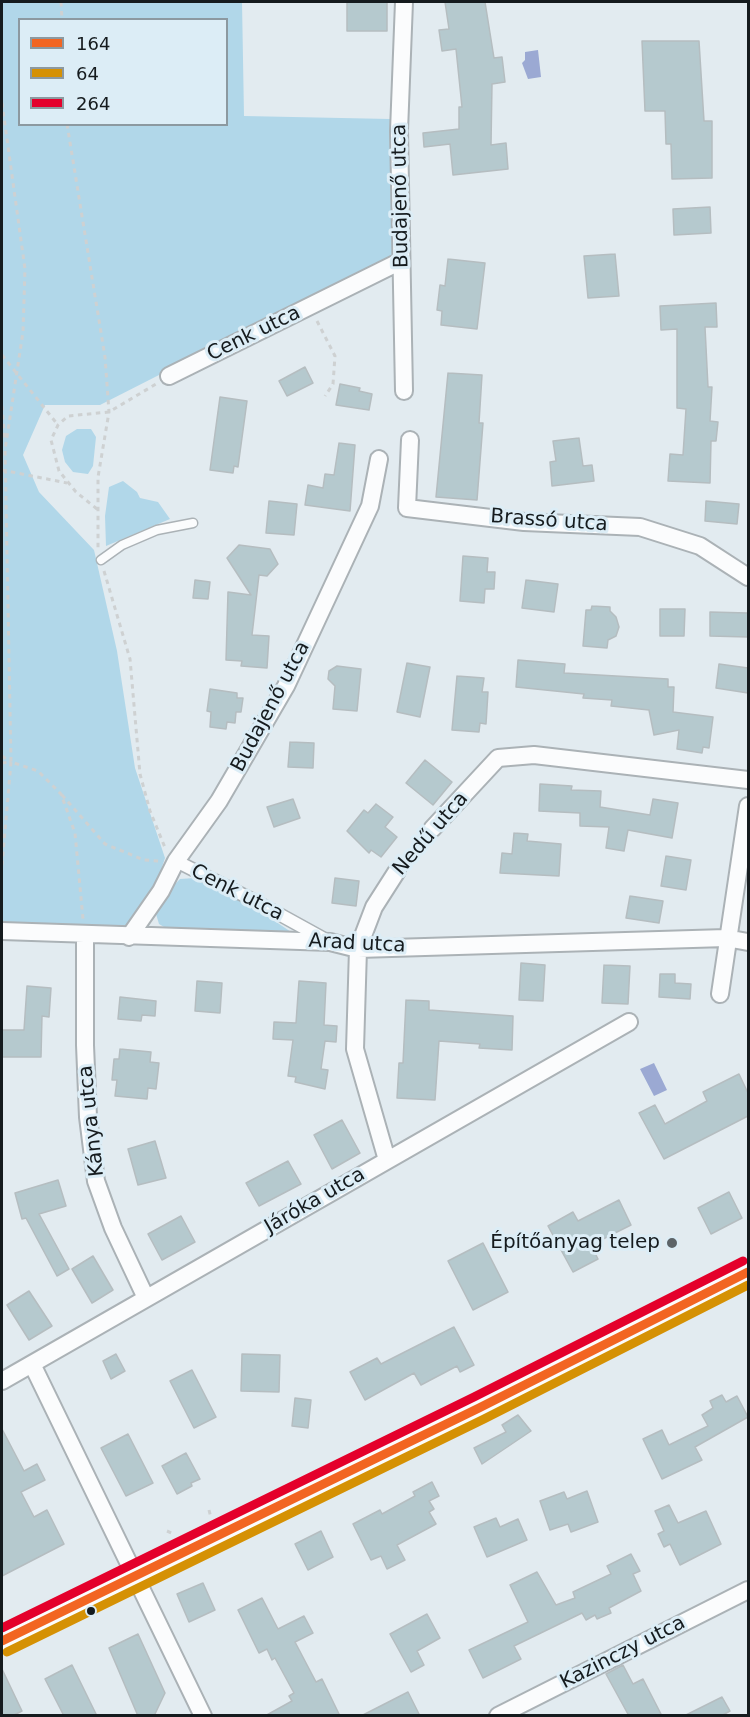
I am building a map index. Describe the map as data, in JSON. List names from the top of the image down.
{
  "streets": {
    "street": [
      "Budajenő utca",
      "Cenk utca",
      "Brassó utca",
      "Nedű utca",
      "Arad utca",
      "Kánya utca",
      "Járóka utca",
      "Kazinczy utca"
    ]
  },
  "crossings": [
    ["Budajenő utca", "Cenk utca"],
    ["Budajenő utca", "Arad utca"],
    ["Cenk utca", "Arad utca"],
    ["Nedű utca", "Arad utca"],
    ["Nedű utca", "Járóka utca"],
    ["Arad utca", "Kánya utca"],
    ["Kánya utca", "Járóka utca"]
  ],
  "places": ["Építőanyag telep"],
  "lines": ["transit line 264", "transit line 164", "transit line 64"],
  "legend": ["164", "64", "264"]
}
